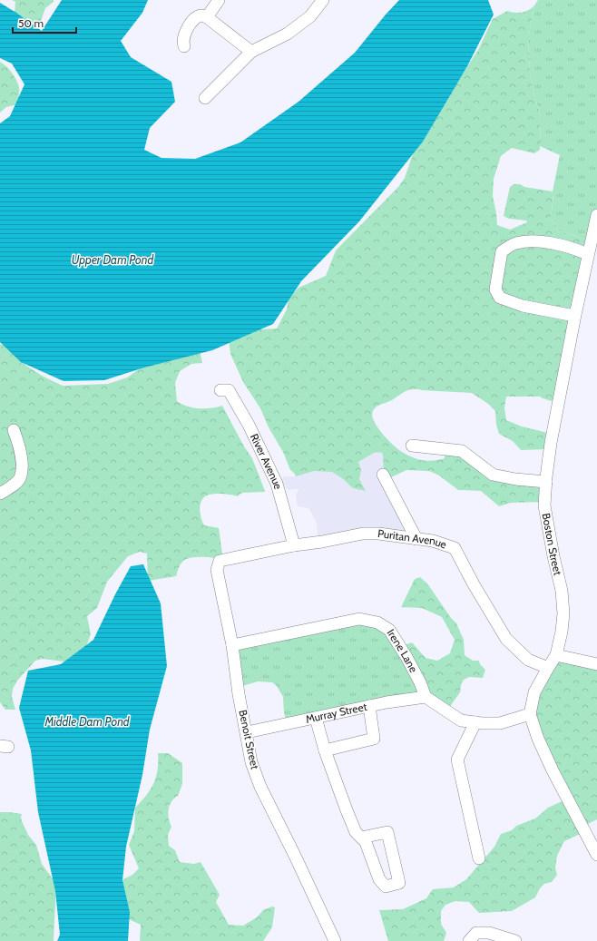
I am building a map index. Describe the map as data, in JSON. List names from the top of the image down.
{
  "streets": {
    "street": [
      "River Avenue",
      "Puritan Avenue",
      "Boston Street",
      "Irene Lane",
      "Murray Street",
      "Benoit Street"
    ]
  },
  "crossings": [
    ["River Avenue", "Puritan Avenue"],
    ["Puritan Avenue", "Boston Street"],
    ["Puritan Avenue", "Benoit Street"],
    ["Irene Lane", "Murray Street"],
    ["Irene Lane", "Benoit Street"],
    ["Murray Street", "Benoit Street"]
  ],
  "water": ["Upper Dam Pond", "Middle Dam Pond"],
  "scale_bar": "50 m"
}
